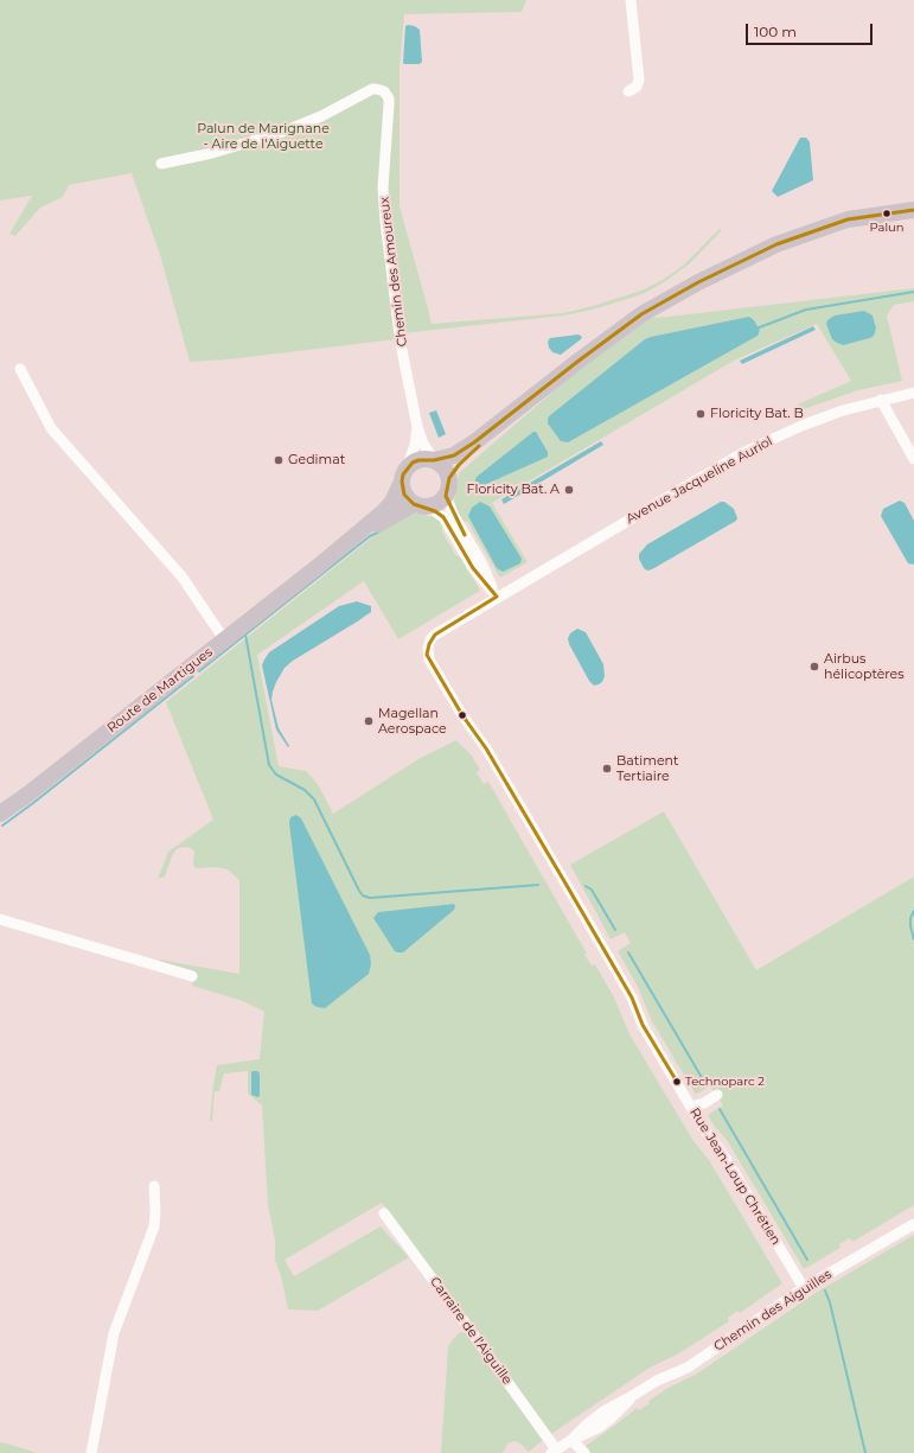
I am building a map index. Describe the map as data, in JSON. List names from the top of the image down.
{
  "streets": {
    "main road": ["Route de Martigues"],
    "street": [
      "Chemin des Amoureux",
      "Avenue Jacqueline Auriol",
      "Rue Jean-Loup Chrétien",
      "Chemin des Aiguilles",
      "Carraire de l'Aiguille"
    ]
  },
  "crossings": [
    ["Chemin des Amoureux", "Route de Martigues"],
    ["Avenue Jacqueline Auriol", "Rue Jean-Loup Chrétien"],
    ["Rue Jean-Loup Chrétien", "Chemin des Aiguilles"],
    ["Chemin des Aiguilles", "Carraire de l'Aiguille"]
  ],
  "parks": ["Palun de Marignane - Aire de l'Aiguette"],
  "places": [
    "Palun",
    "Floricity Bat. B",
    "Gedimat",
    "Floricity Bat. A",
    "Airbus hélicoptères",
    "Magellan Aerospace",
    "Batiment Tertiaire",
    "Technoparc 2"
  ],
  "scale_bar": "100 m"
}
